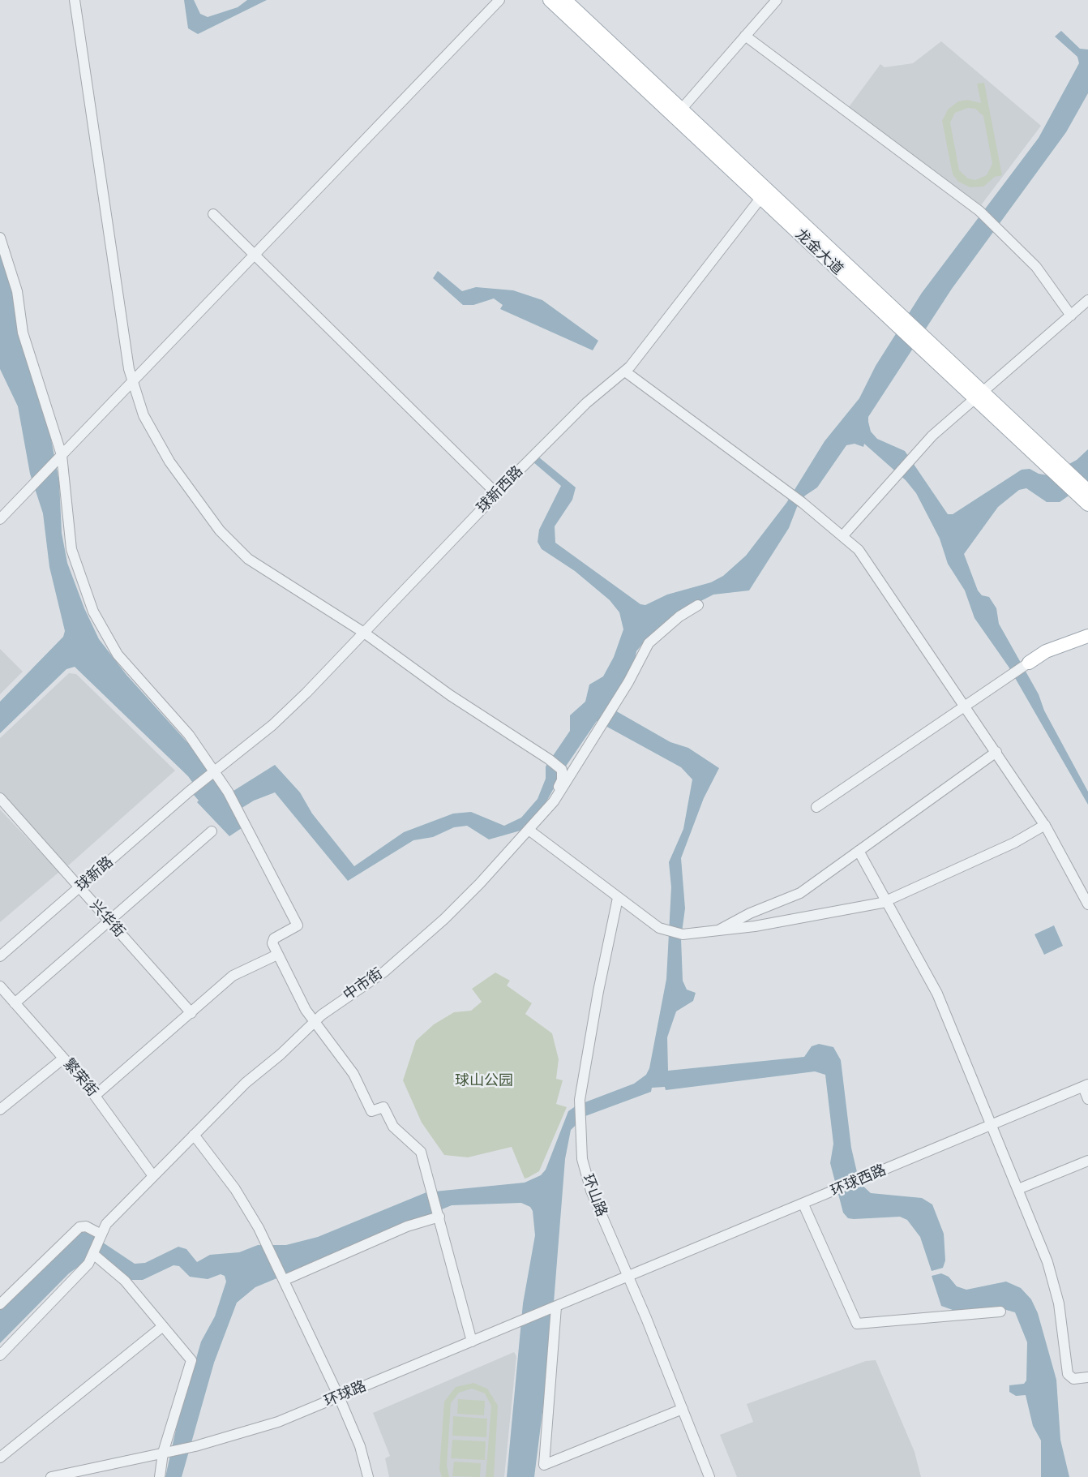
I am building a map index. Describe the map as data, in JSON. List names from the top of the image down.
{
  "streets": {
    "main road": ["龙金大道"],
    "street": [
      "球新西路",
      "球新路",
      "兴华街",
      "中市街",
      "繁荣街",
      "环球西路",
      "环山路",
      "环球路"
    ]
  },
  "crossings": [
    ["龙金大道", "球新西路"],
    ["球新西路", "球新路"],
    ["球新路", "兴华街"],
    ["中市街", "繁荣街"],
    ["环球西路", "环山路"],
    ["环球西路", "环球路"],
    ["环山路", "环球路"]
  ],
  "parks": ["球山公园"]
}
